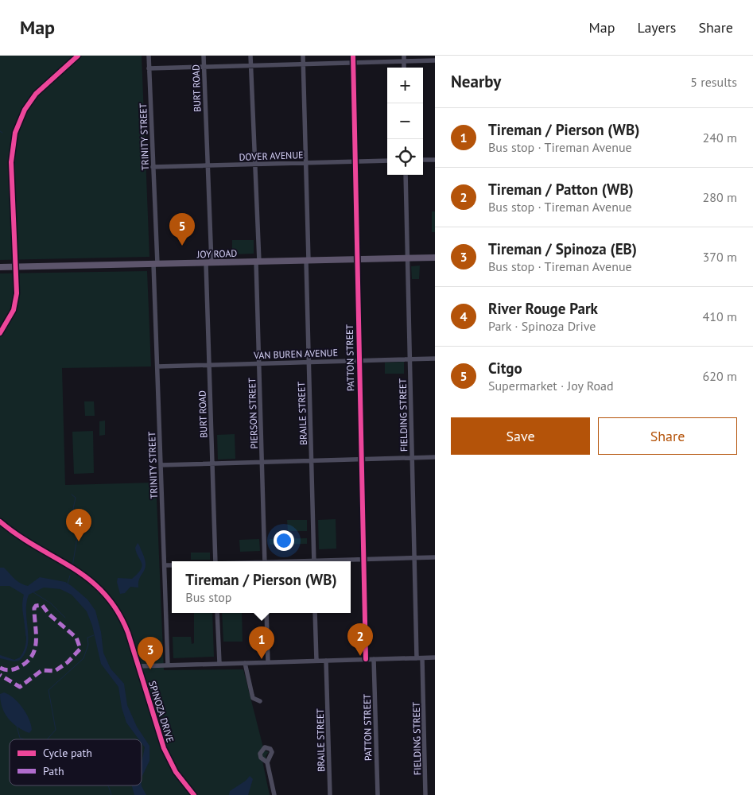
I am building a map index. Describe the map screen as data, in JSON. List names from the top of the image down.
{
  "streets": {
    "main road": ["JOY ROAD"],
    "street": [
      "BURT ROAD",
      "TRINITY STREET",
      "DOVER AVENUE",
      "VAN BUREN AVENUE",
      "PATTON STREET",
      "PIERSON STREET",
      "BRAILE STREET",
      "FIELDING STREET",
      "SPINOZA DRIVE"
    ]
  },
  "crossings": [
    ["BURT ROAD", "DOVER AVENUE"],
    ["BURT ROAD", "JOY ROAD"],
    ["BURT ROAD", "VAN BUREN AVENUE"],
    ["TRINITY STREET", "DOVER AVENUE"],
    ["TRINITY STREET", "JOY ROAD"],
    ["TRINITY STREET", "VAN BUREN AVENUE"],
    ["DOVER AVENUE", "PATTON STREET"],
    ["DOVER AVENUE", "PIERSON STREET"],
    ["DOVER AVENUE", "BRAILE STREET"],
    ["JOY ROAD", "PATTON STREET"],
    ["JOY ROAD", "PIERSON STREET"],
    ["JOY ROAD", "BRAILE STREET"],
    ["JOY ROAD", "FIELDING STREET"],
    ["VAN BUREN AVENUE", "PATTON STREET"],
    ["VAN BUREN AVENUE", "PIERSON STREET"],
    ["VAN BUREN AVENUE", "BRAILE STREET"],
    ["VAN BUREN AVENUE", "FIELDING STREET"]
  ],
  "legend": ["Cycle path", "Path"],
  "page": {
    "header": "Map",
    "nav": ["Map", "Layers", "Share"],
    "heading": ["Nearby", "5 results"],
    "map_buttons": ["+", "−"],
    "list": [
      {
        "mark": "1",
        "name": "Tireman / Pierson (WB)",
        "note": "Bus stop · Tireman Avenue",
        "value": "240 m"
      },
      {
        "mark": "2",
        "name": "Tireman / Patton (WB)",
        "note": "Bus stop · Tireman Avenue",
        "value": "280 m"
      },
      {
        "mark": "3",
        "name": "Tireman / Spinoza (EB)",
        "note": "Bus stop · Tireman Avenue",
        "value": "370 m"
      },
      {
        "mark": "4",
        "name": "River Rouge Park",
        "note": "Park · Spinoza Drive",
        "value": "410 m"
      },
      {
        "mark": "5",
        "name": "Citgo",
        "note": "Supermarket · Joy Road",
        "value": "620 m"
      }
    ],
    "pins": [
      "5",
      "4",
      "2",
      "1",
      "3"
    ],
    "buttons": ["Save", "Share"],
    "popup": ["Tireman / Pierson (WB)", "Bus stop"]
  }
}
